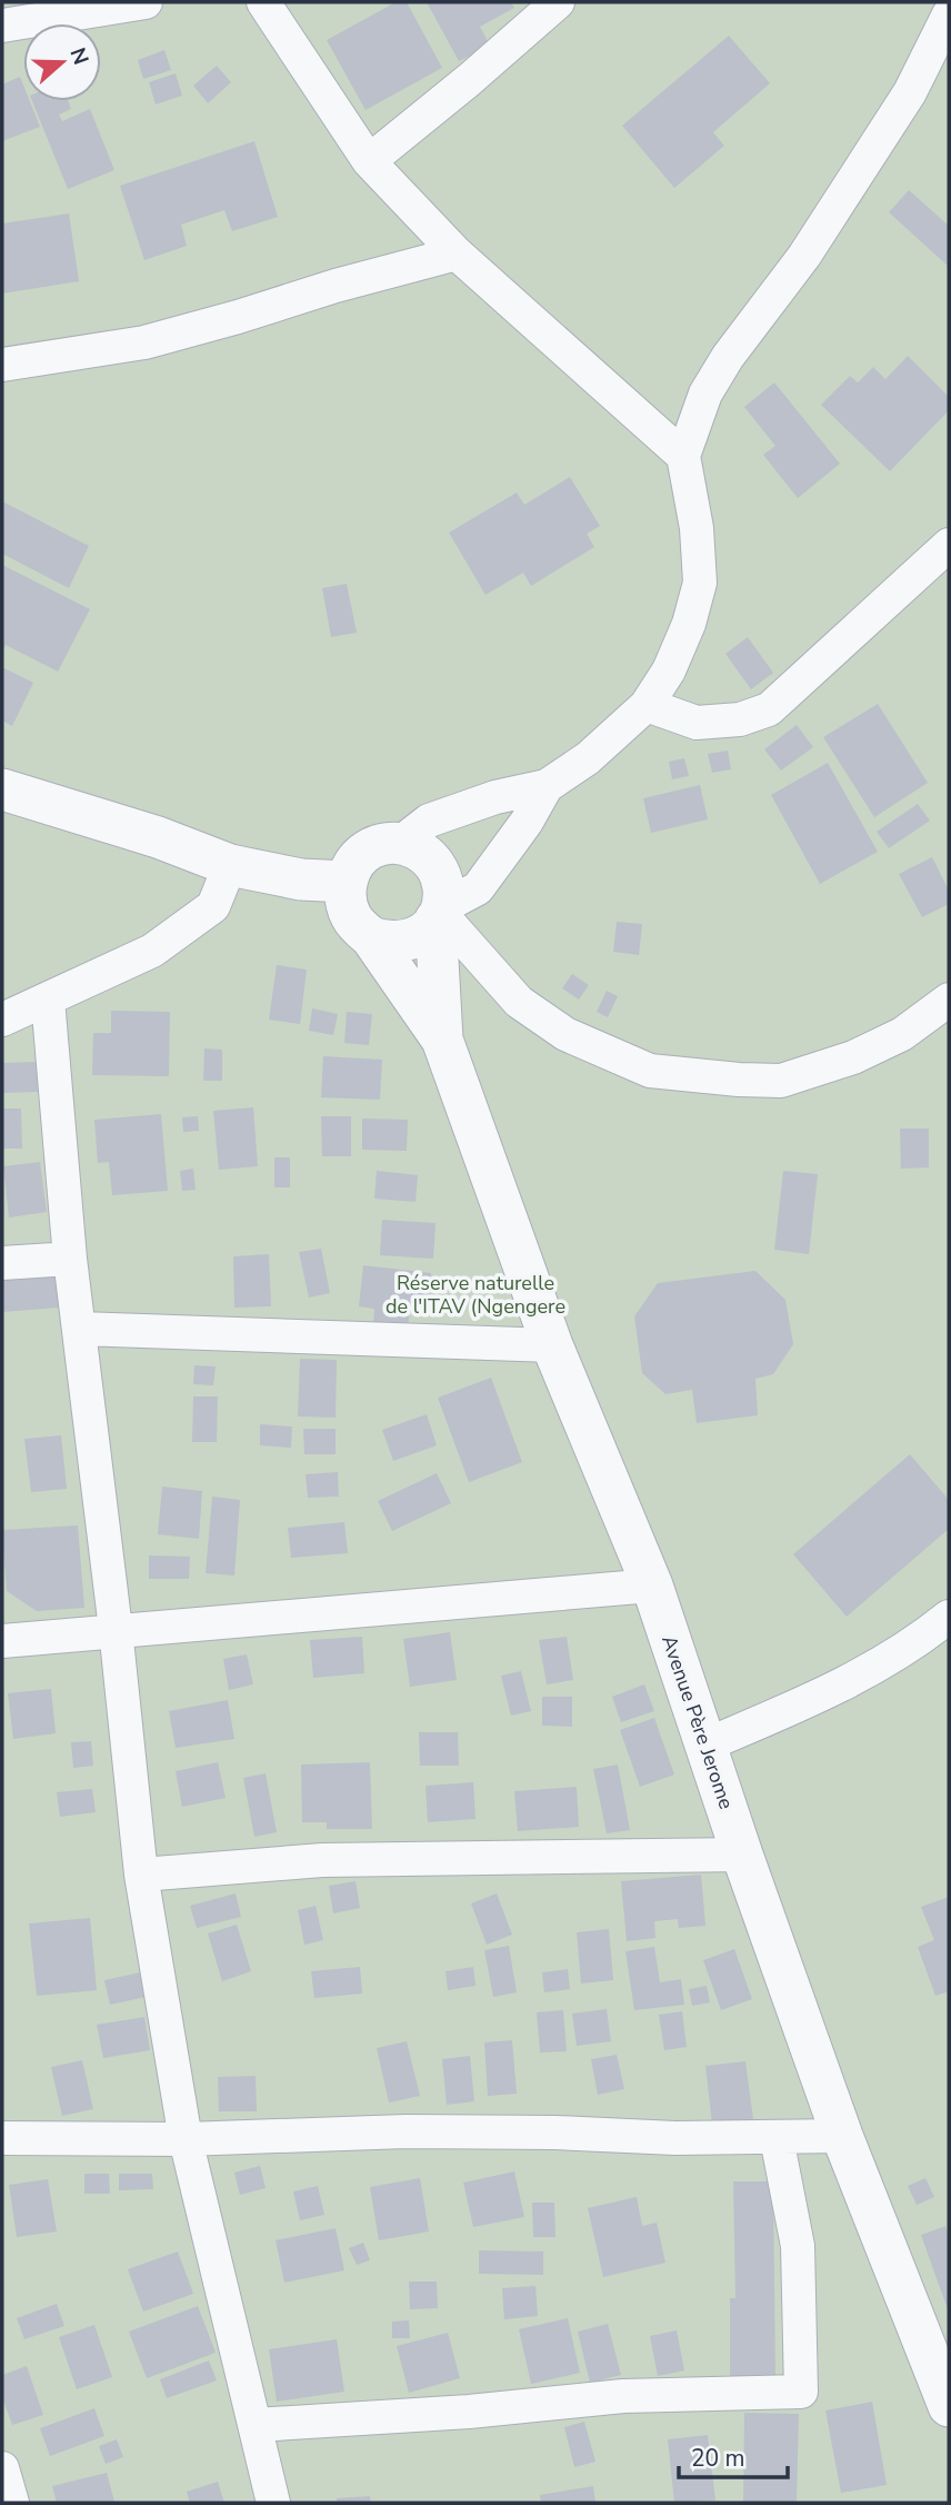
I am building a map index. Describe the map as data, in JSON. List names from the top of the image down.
{
  "streets": {
    "street": ["Avenue Père Jerome"]
  },
  "parks": ["Réserve naturelle de l'ITAV (Ngengere"],
  "scale_bar": "20 m",
  "north": "right"
}
